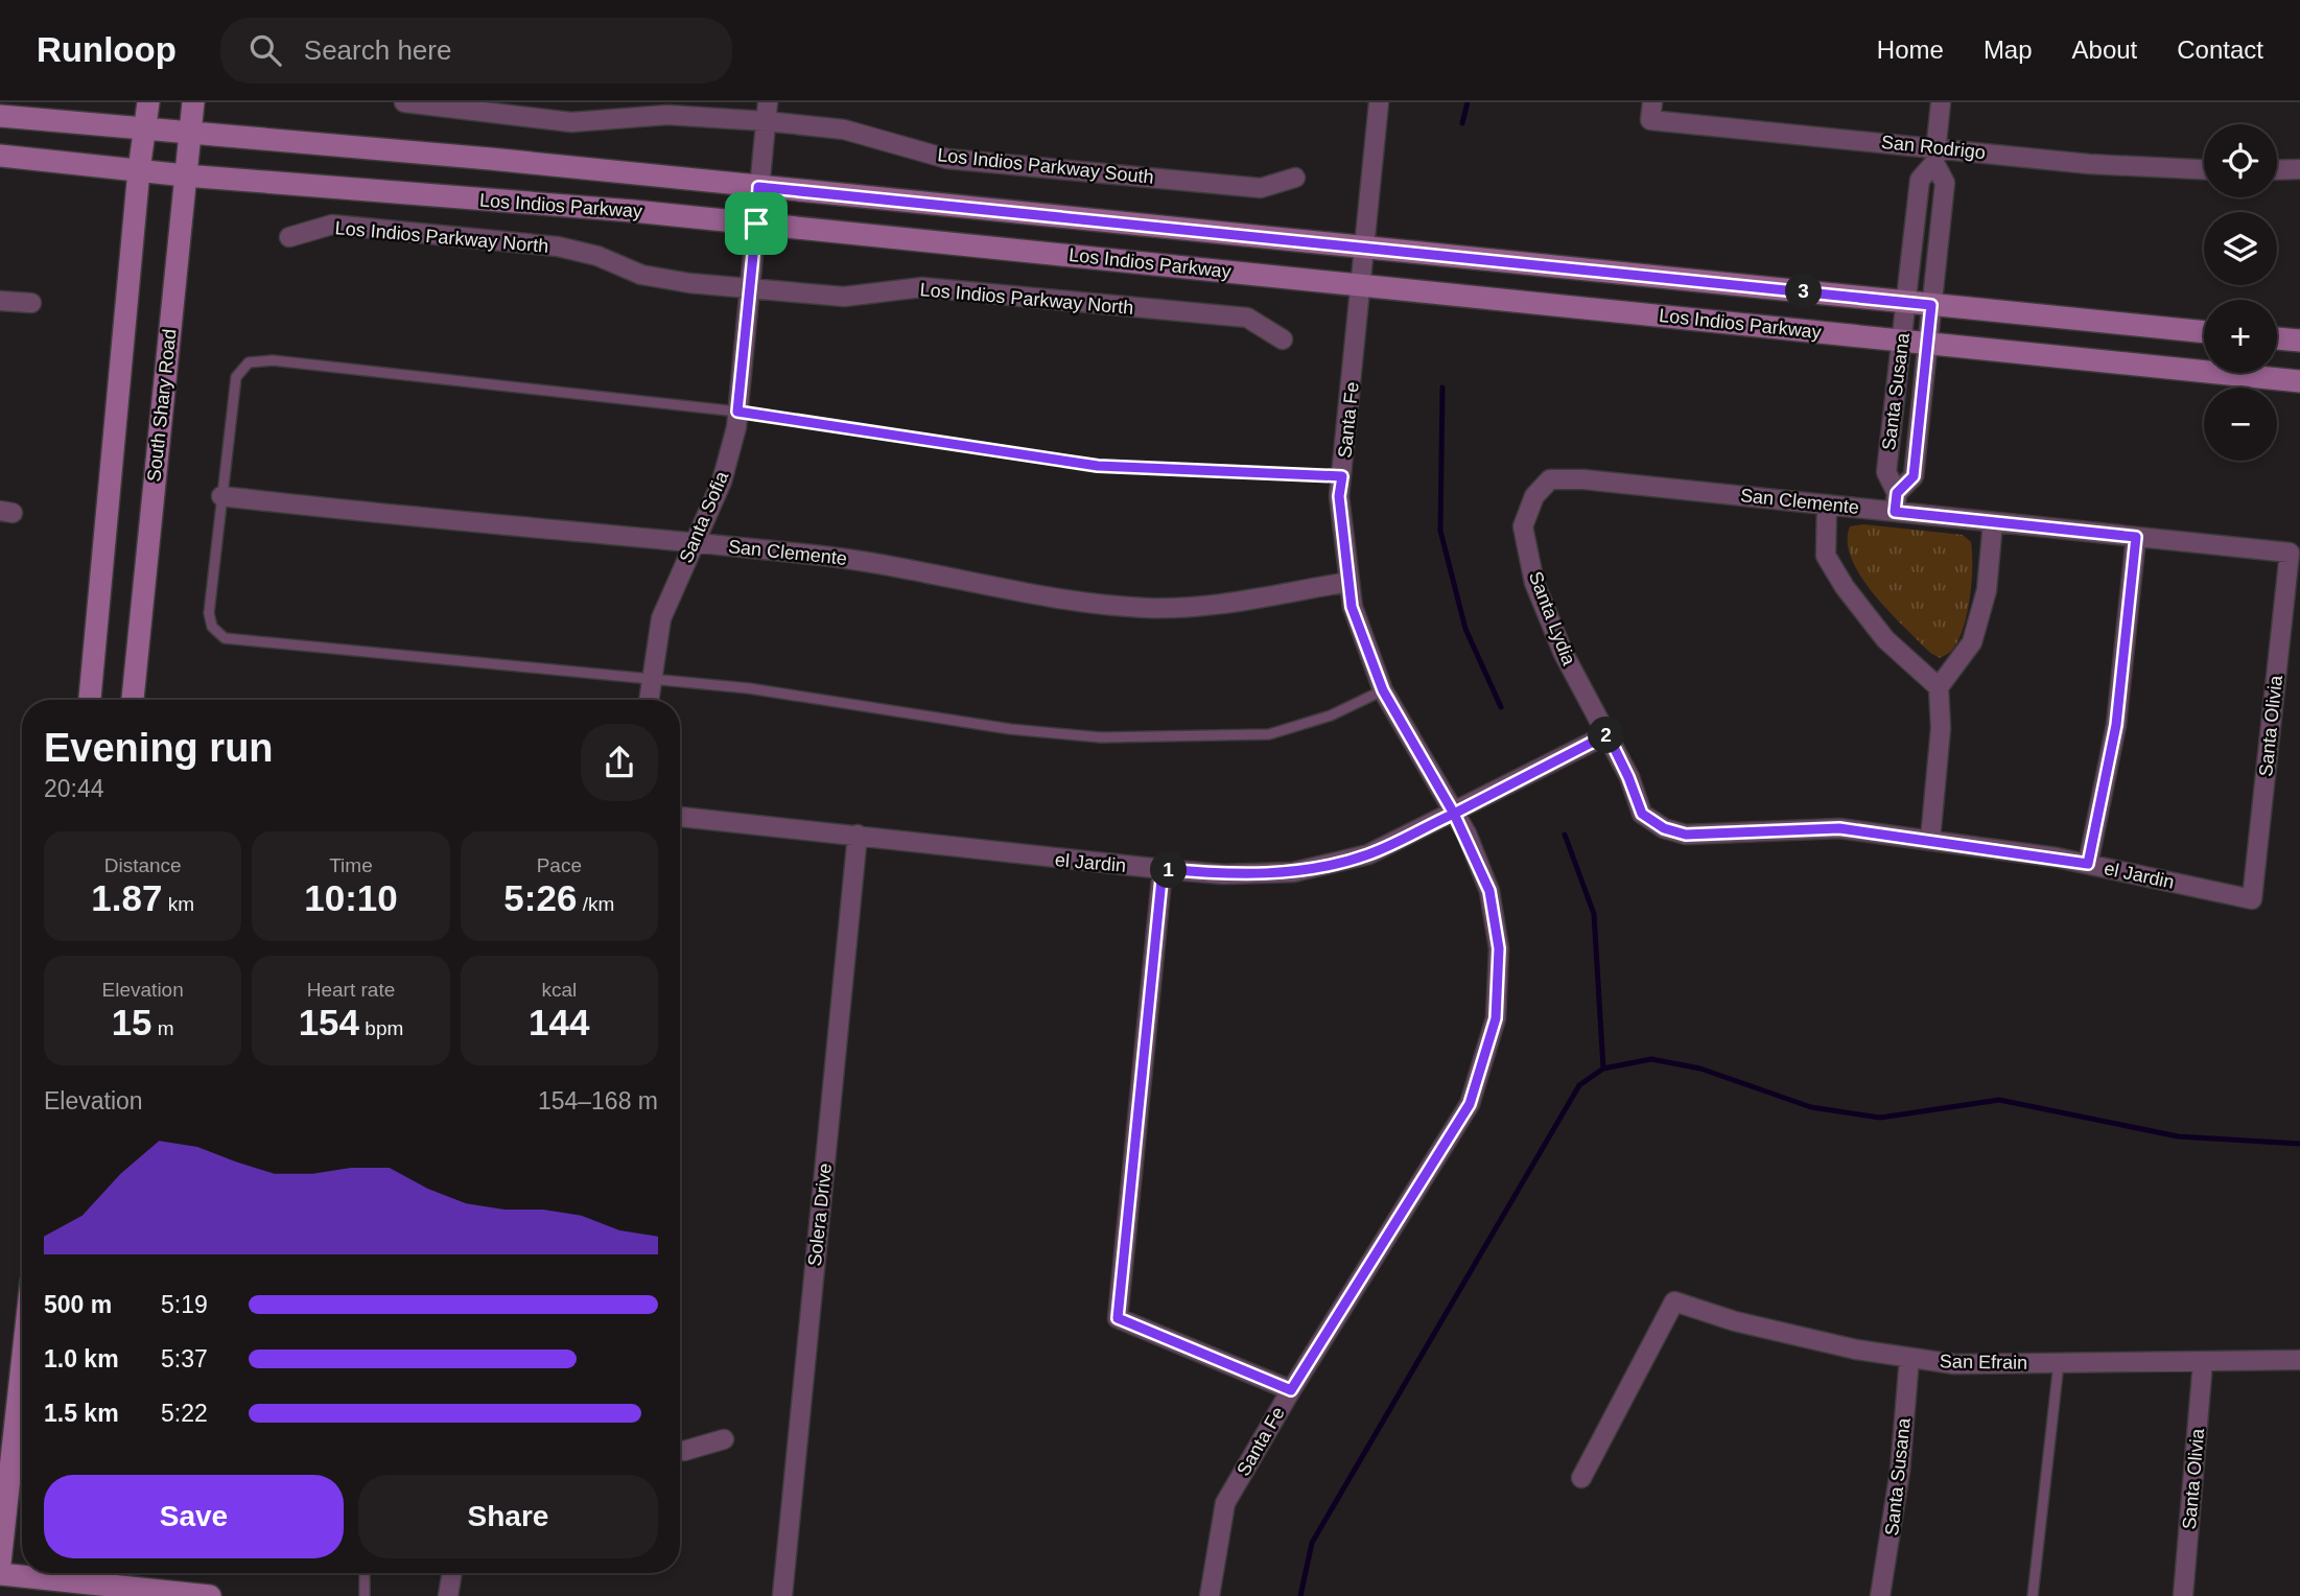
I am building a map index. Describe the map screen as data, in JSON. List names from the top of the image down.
{
  "streets": {
    "street": [
      "San Rodrigo",
      "Los Indios Parkway South",
      "Los Indios Parkway",
      "Los Indios Parkway North",
      "Santa Susana",
      "South Shary Road",
      "Santa Fe",
      "San Clemente",
      "Santa Sofia",
      "Santa Lydia",
      "Santa Olivia",
      "el Jardin",
      "Solera Drive",
      "San Efrain"
    ]
  },
  "crossings": [
    ["San Rodrigo", "Santa Susana"],
    ["Los Indios Parkway South", "Santa Sofia"],
    ["Los Indios Parkway", "Santa Susana"],
    ["Los Indios Parkway", "South Shary Road"],
    ["Los Indios Parkway", "Santa Fe"],
    ["Los Indios Parkway", "Santa Sofia"],
    ["Los Indios Parkway North", "Santa Sofia"],
    ["Santa Susana", "San Clemente"],
    ["Santa Susana", "San Efrain"],
    ["Santa Fe", "San Clemente"],
    ["Santa Fe", "el Jardin"],
    ["San Clemente", "Santa Sofia"],
    ["San Clemente", "Santa Lydia"],
    ["San Clemente", "Santa Olivia"],
    ["Santa Lydia", "el Jardin"],
    ["Santa Olivia", "el Jardin"],
    ["Santa Olivia", "San Efrain"],
    ["el Jardin", "Solera Drive"]
  ],
  "page": {
    "header": "Runloop",
    "search": "Search here",
    "nav": [
      "Home",
      "Map",
      "About",
      "Contact"
    ],
    "map_buttons": ["+", "−"],
    "pins": ["3", "2", "1"],
    "heading": ["Evening run", "20:44"],
    "stats": [
      ["Distance", "1.87 km"],
      ["Time", "10:10"],
      ["Pace", "5:26 /km"],
      ["Elevation", "15 m"],
      ["Heart rate", "154 bpm"],
      ["kcal", "144"]
    ],
    "chart": ["Elevation", "154–168 m"],
    "list": [
      {
        "name": "500 m",
        "note": "5:19"
      },
      {
        "name": "1.0 km",
        "note": "5:37"
      },
      {
        "name": "1.5 km",
        "note": "5:22"
      }
    ],
    "buttons": ["Save", "Share"]
  }
}
